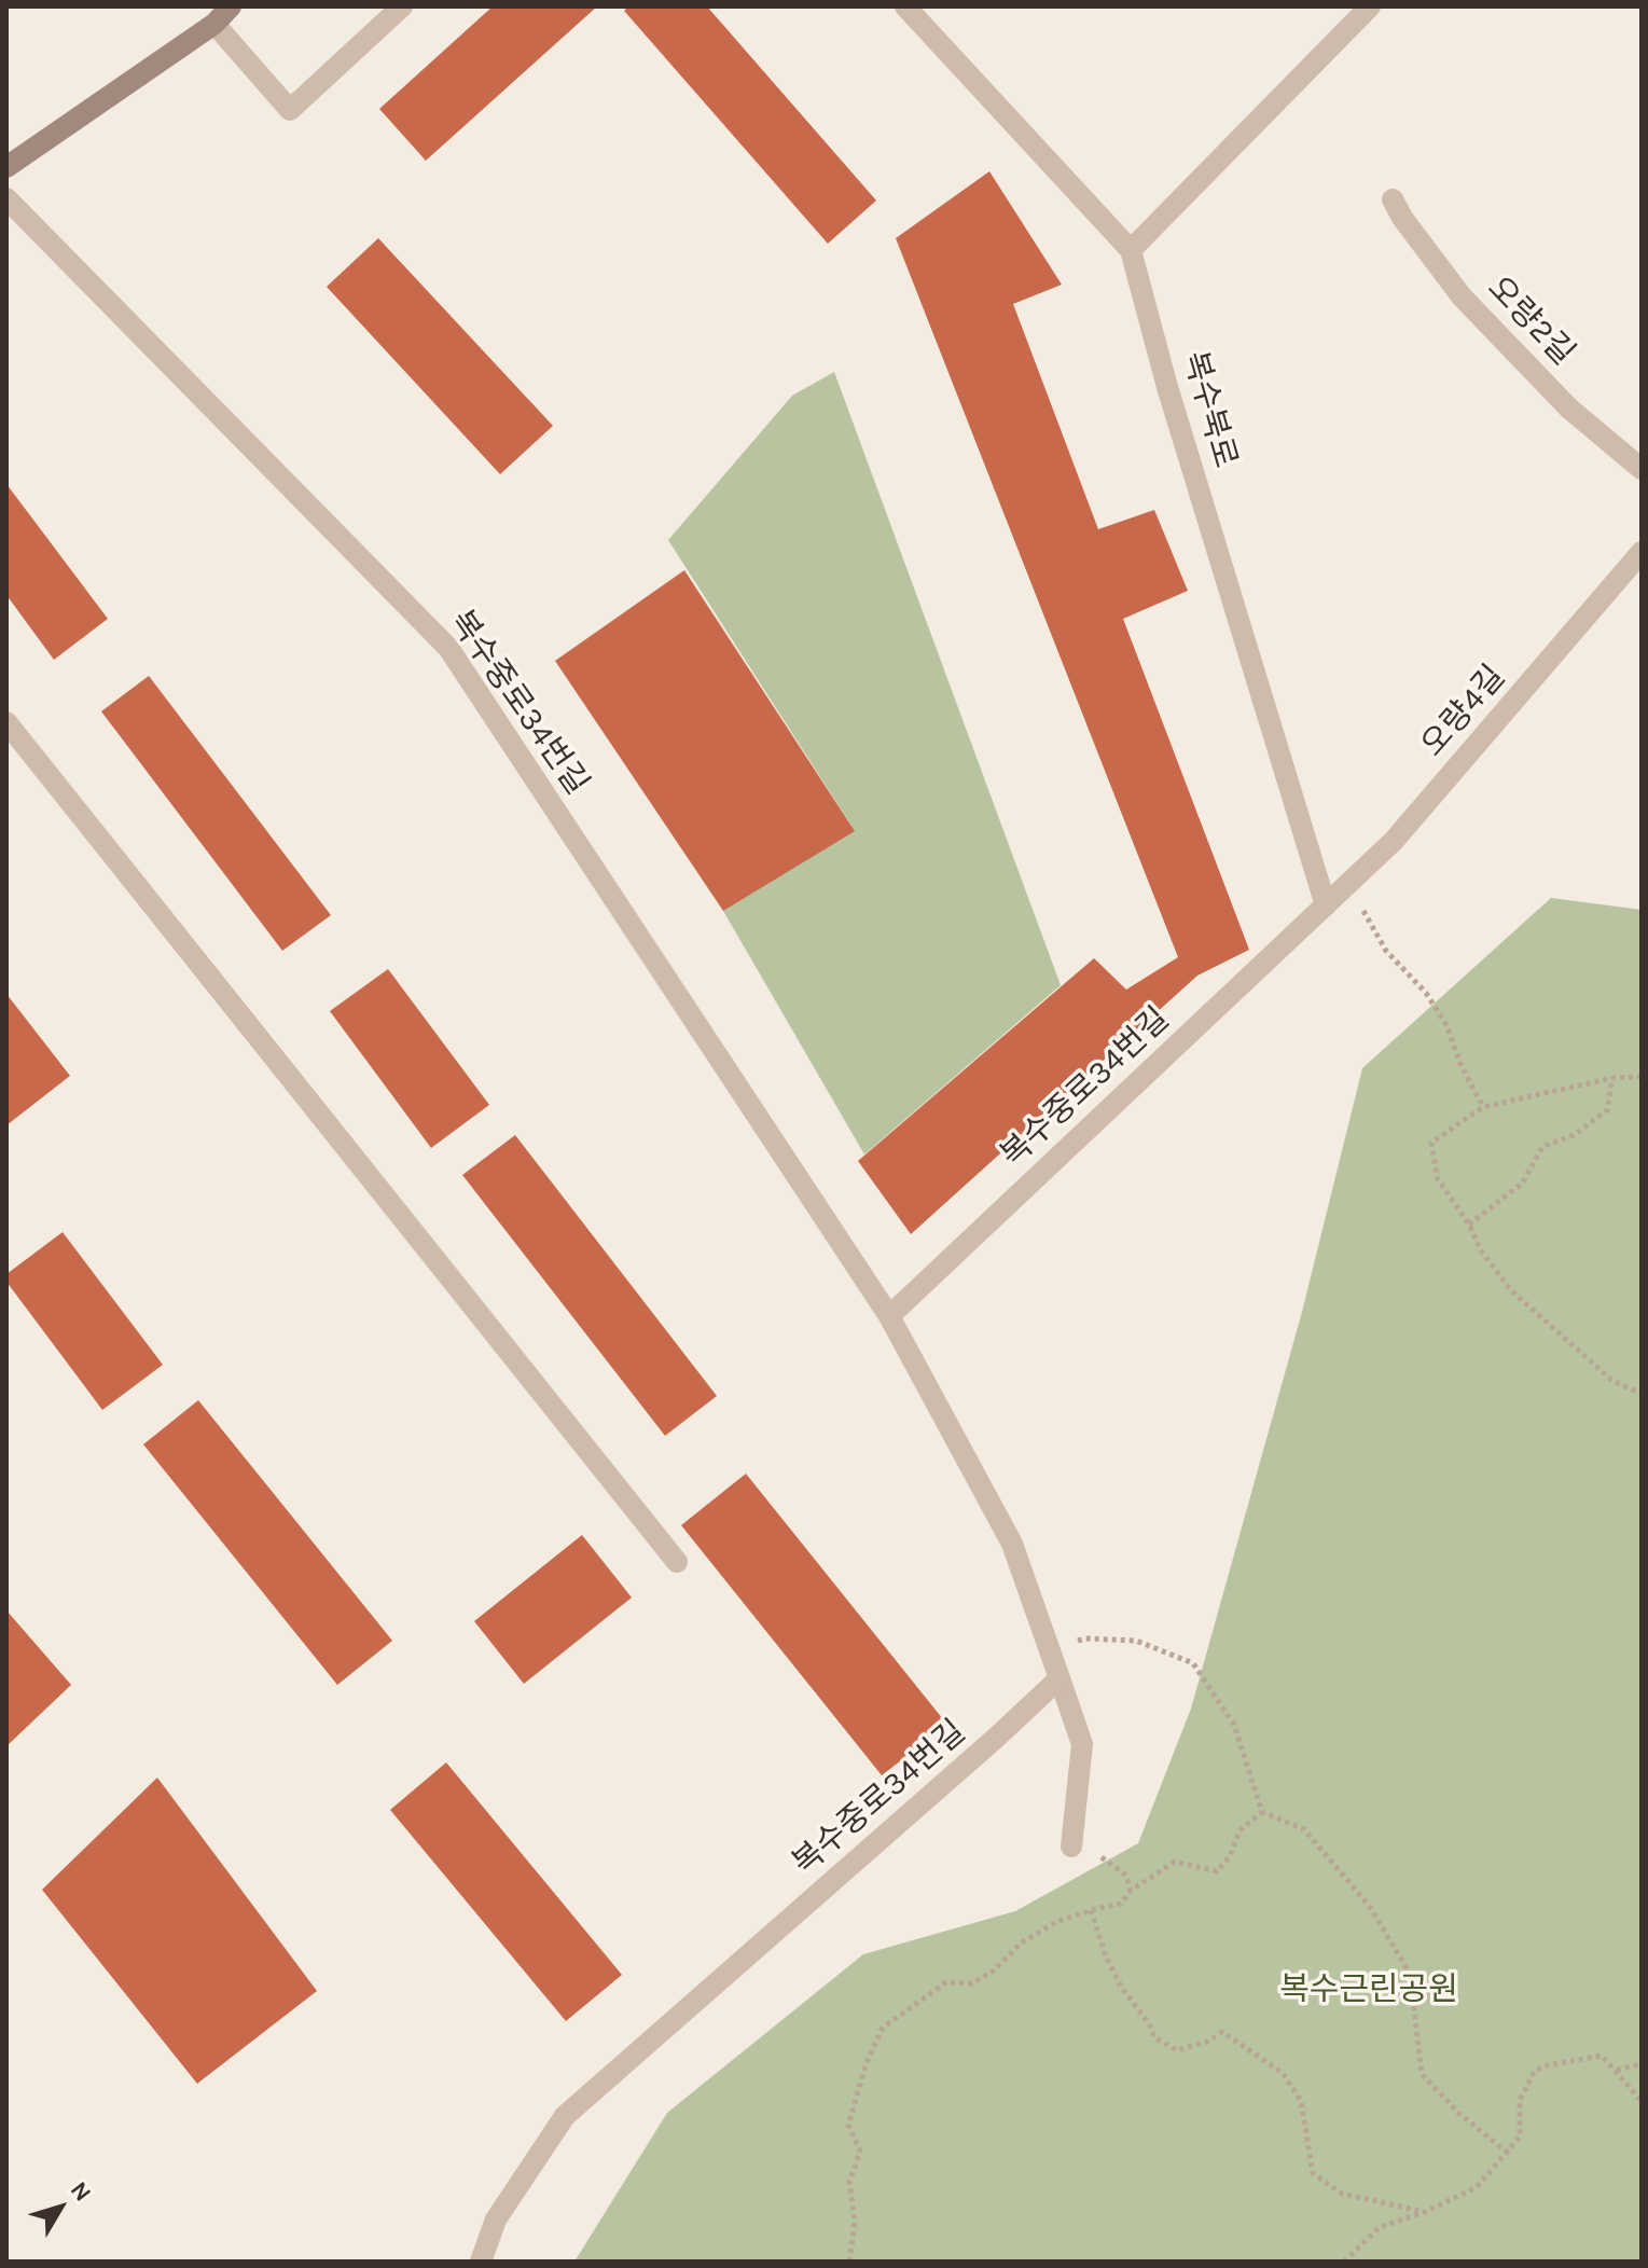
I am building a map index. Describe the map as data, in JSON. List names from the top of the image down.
{
  "streets": {
    "street": [
      "오량2길",
      "복수북로",
      "복수중로34번길",
      "오량4길"
    ]
  },
  "crossings": [
    ["복수북로", "복수중로34번길"],
    ["복수북로", "오량4길"],
    ["복수중로34번길", "오량4길"]
  ],
  "parks": ["복수근린공원"],
  "north": "top right"
}
